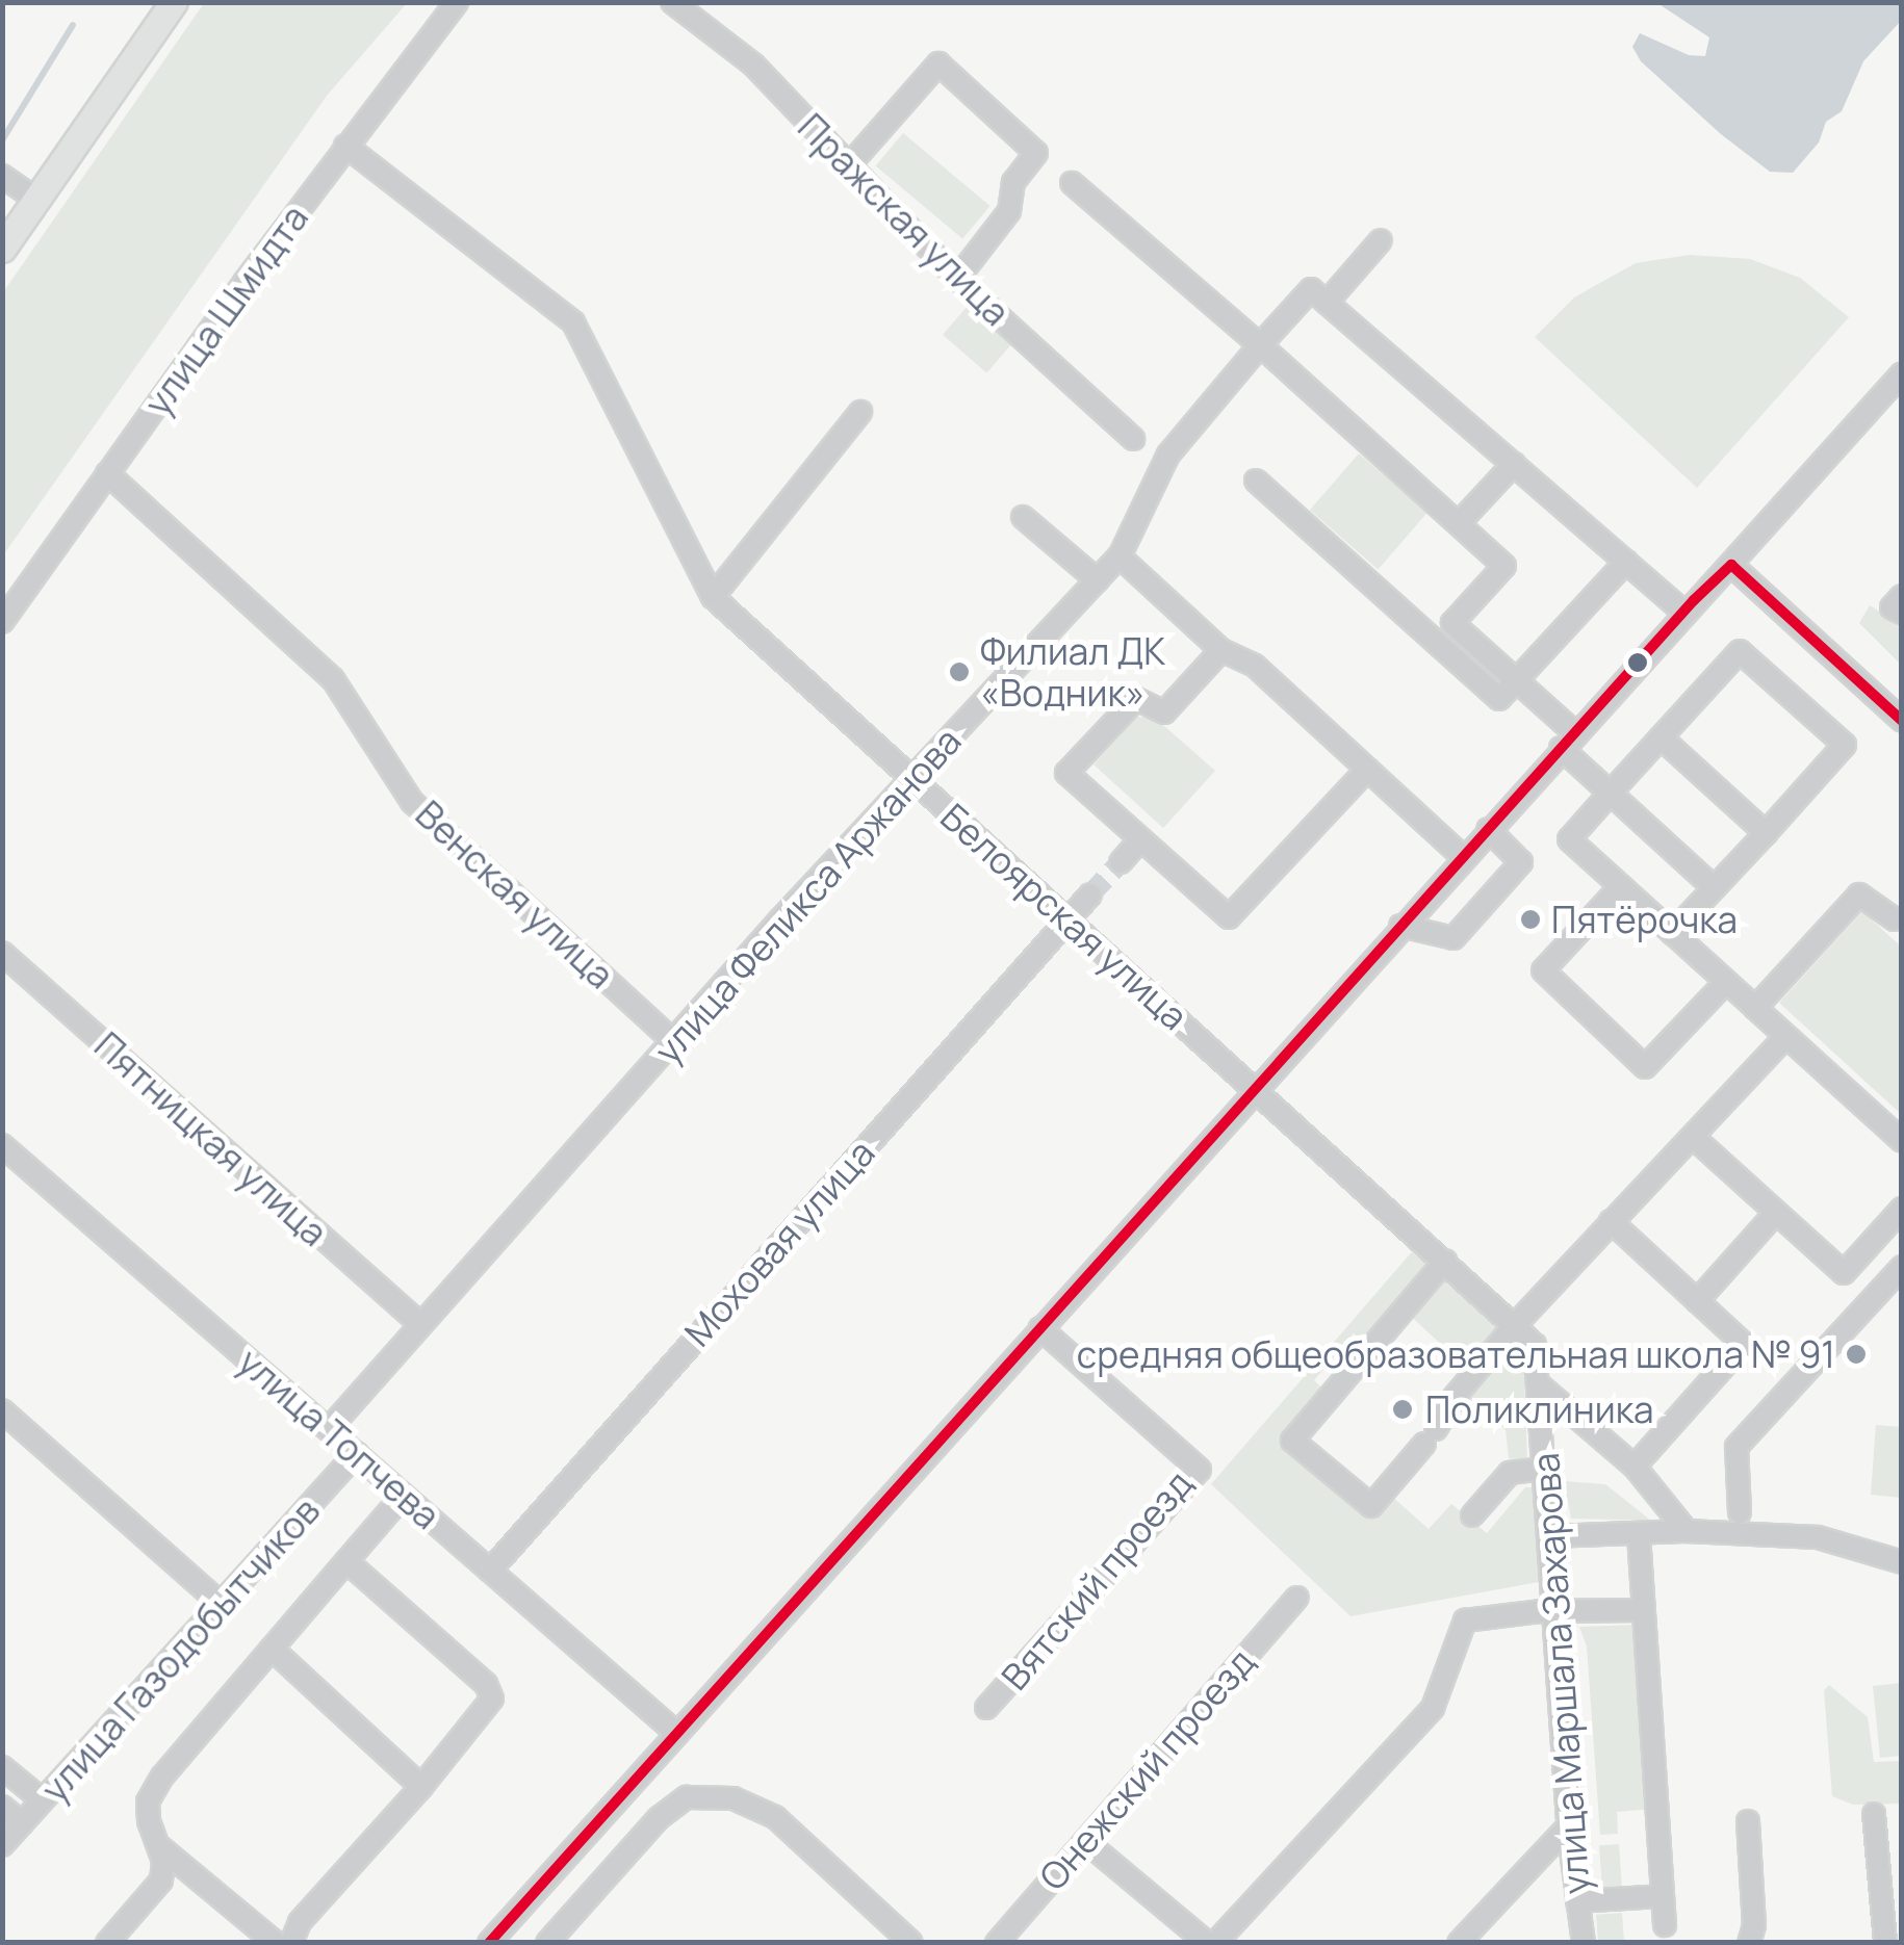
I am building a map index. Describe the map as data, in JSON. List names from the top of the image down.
{
  "streets": {
    "street": [
      "Пражская улица",
      "улица Шмидта",
      "Венская улица",
      "улица Феликса Аржанова",
      "Белоярская улица",
      "Пятницкая улица",
      "Моховая улица",
      "улица Топчева",
      "Вятский проезд",
      "улица Газодобытчиков",
      "улица Маршала Захарова",
      "Онежский проезд"
    ]
  },
  "crossings": [
    ["улица Шмидта", "Венская улица"],
    ["улица Шмидта", "Белоярская улица"],
    ["Венская улица", "улица Феликса Аржанова"],
    ["улица Феликса Аржанова", "Белоярская улица"],
    ["улица Феликса Аржанова", "Пятницкая улица"],
    ["улица Феликса Аржанова", "улица Топчева"],
    ["Белоярская улица", "Моховая улица"],
    ["Белоярская улица", "улица Маршала Захарова"],
    ["Моховая улица", "улица Топчева"],
    ["улица Топчева", "улица Газодобытчиков"]
  ],
  "places": [
    "Филиал ДК «Водник»",
    "Пятёрочка",
    "средняя общеобразовательная школа № 91",
    "Поликлиника"
  ]
}
